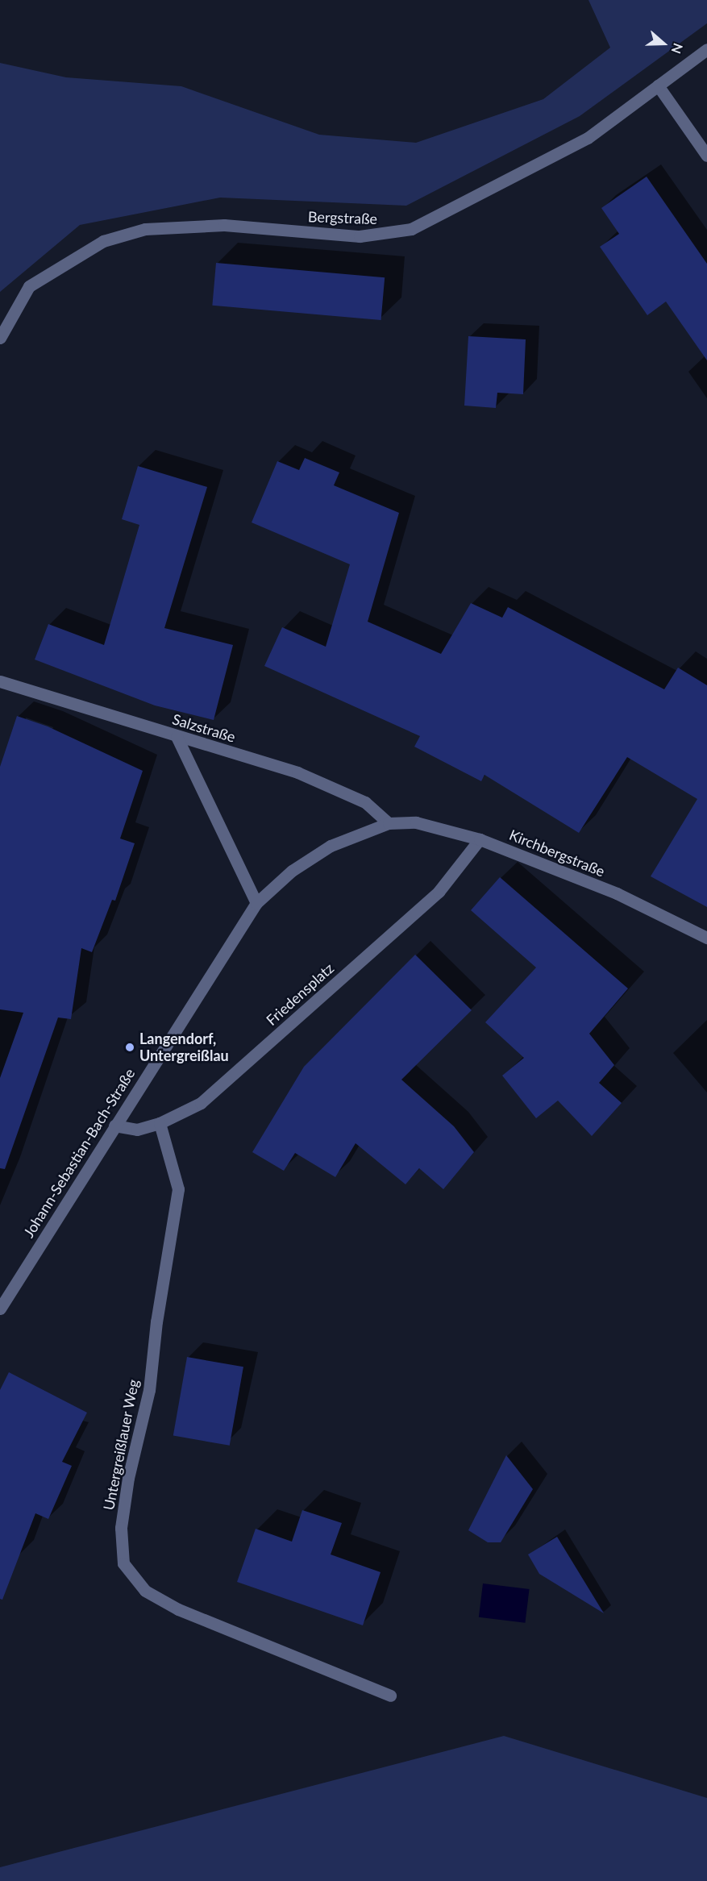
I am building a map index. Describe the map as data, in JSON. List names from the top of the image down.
{
  "streets": {
    "street": [
      "Bergstraße",
      "Salzstraße",
      "Kirchbergstraße",
      "Friedensplatz",
      "Johann-Sebastian-Bach-Straße",
      "Untergreißlauer Weg"
    ]
  },
  "crossings": [
    ["Salzstraße", "Kirchbergstraße"],
    ["Salzstraße", "Johann-Sebastian-Bach-Straße"],
    ["Kirchbergstraße", "Friedensplatz"],
    ["Kirchbergstraße", "Johann-Sebastian-Bach-Straße"],
    ["Friedensplatz", "Johann-Sebastian-Bach-Straße"],
    ["Friedensplatz", "Untergreißlauer Weg"]
  ],
  "places": ["Langendorf, Untergreißlau"],
  "north": "right"
}
